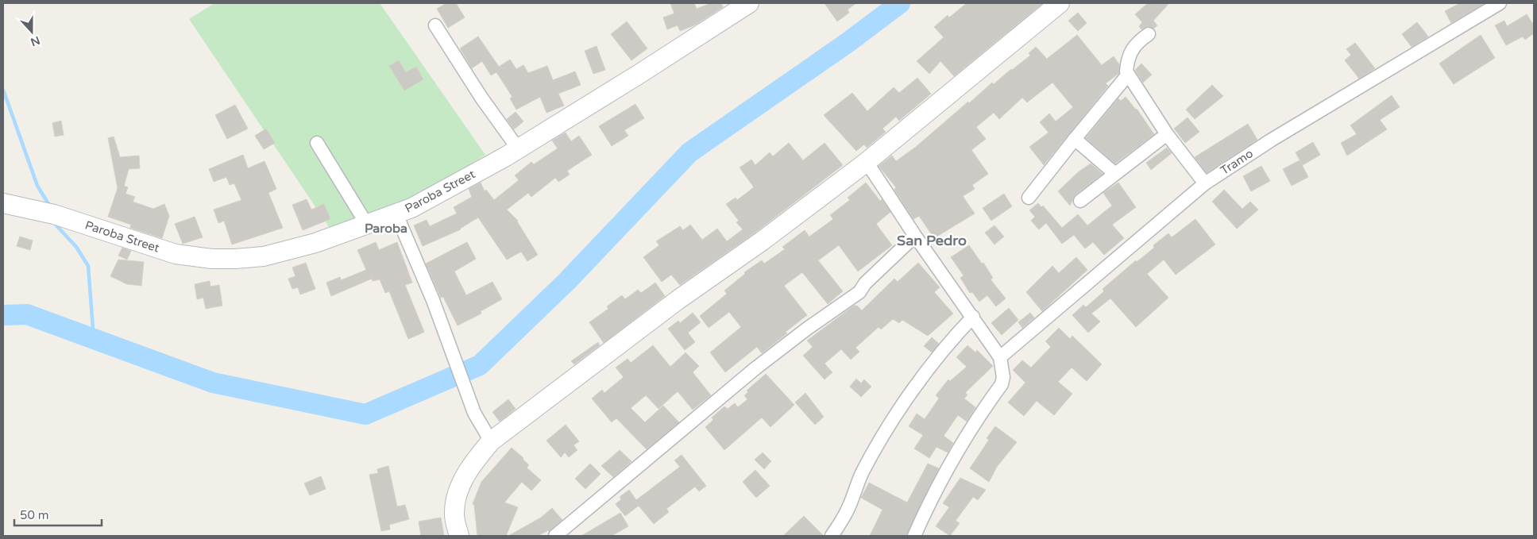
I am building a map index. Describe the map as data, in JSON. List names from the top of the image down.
{
  "streets": {
    "main road": ["Paroba Street"],
    "street": ["Tramo"]
  },
  "districts": ["Paroba", "San Pedro"],
  "scale_bar": "50 m",
  "north": "bottom"
}
